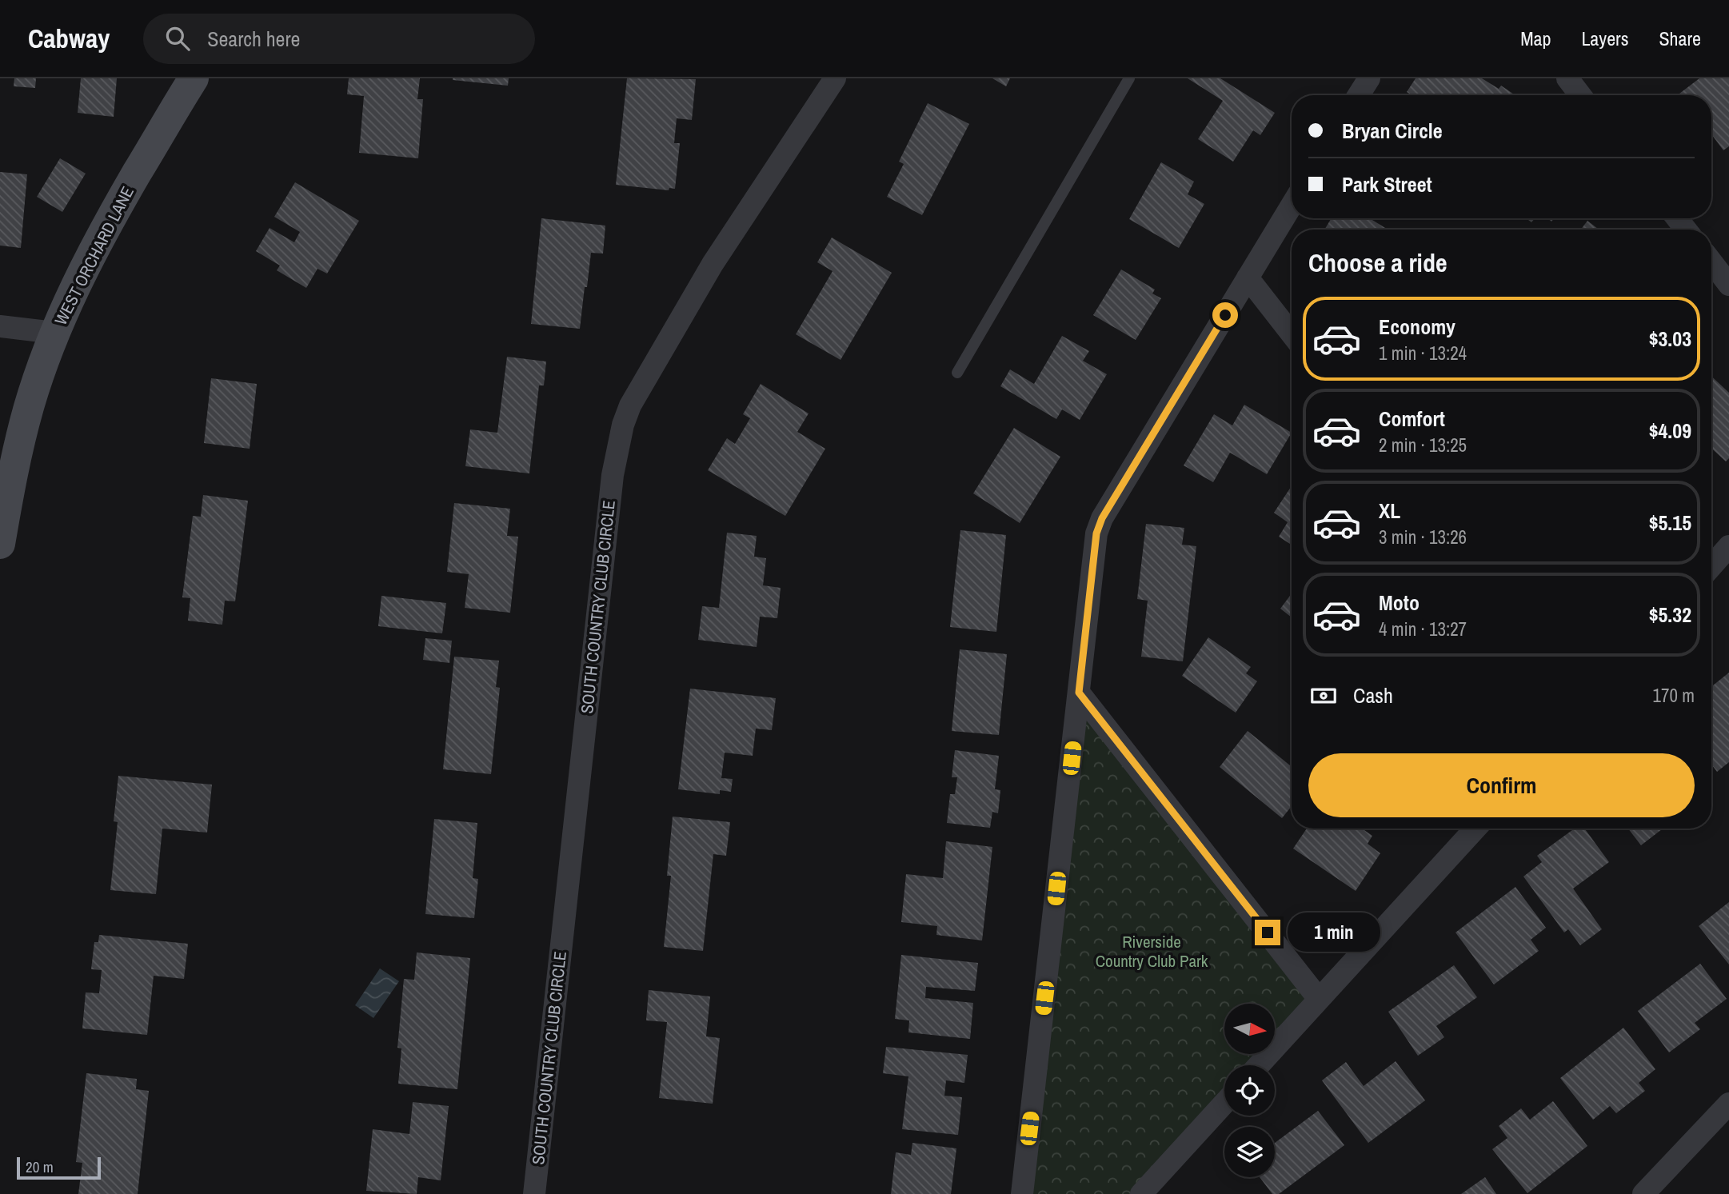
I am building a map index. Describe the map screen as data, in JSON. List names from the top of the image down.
{
  "streets": {
    "street": ["WEST ORCHARD LANE", "SOUTH COUNTRY CLUB CIRCLE"]
  },
  "parks": ["Riverside Country Club Park"],
  "scale_bar": "20 m",
  "north": "right",
  "page": {
    "header": "Cabway",
    "search": "Search here",
    "nav": ["Map", "Layers", "Share"],
    "banner": ["Bryan Circle", "Park Street"],
    "heading": "Choose a ride",
    "list": [
      {
        "name": "Economy",
        "note": "1 min · 13:24",
        "value": "$3.03"
      },
      {
        "name": "Comfort",
        "note": "2 min · 13:25",
        "value": "$4.09"
      },
      {
        "name": "XL",
        "note": "3 min · 13:26",
        "value": "$5.15"
      },
      {
        "name": "Moto",
        "note": "4 min · 13:27",
        "value": "$5.32"
      }
    ],
    "pay": ["Cash", "170 m"],
    "buttons": "Confirm",
    "bubble": "1 min",
    "scale": "20 m"
  }
}
